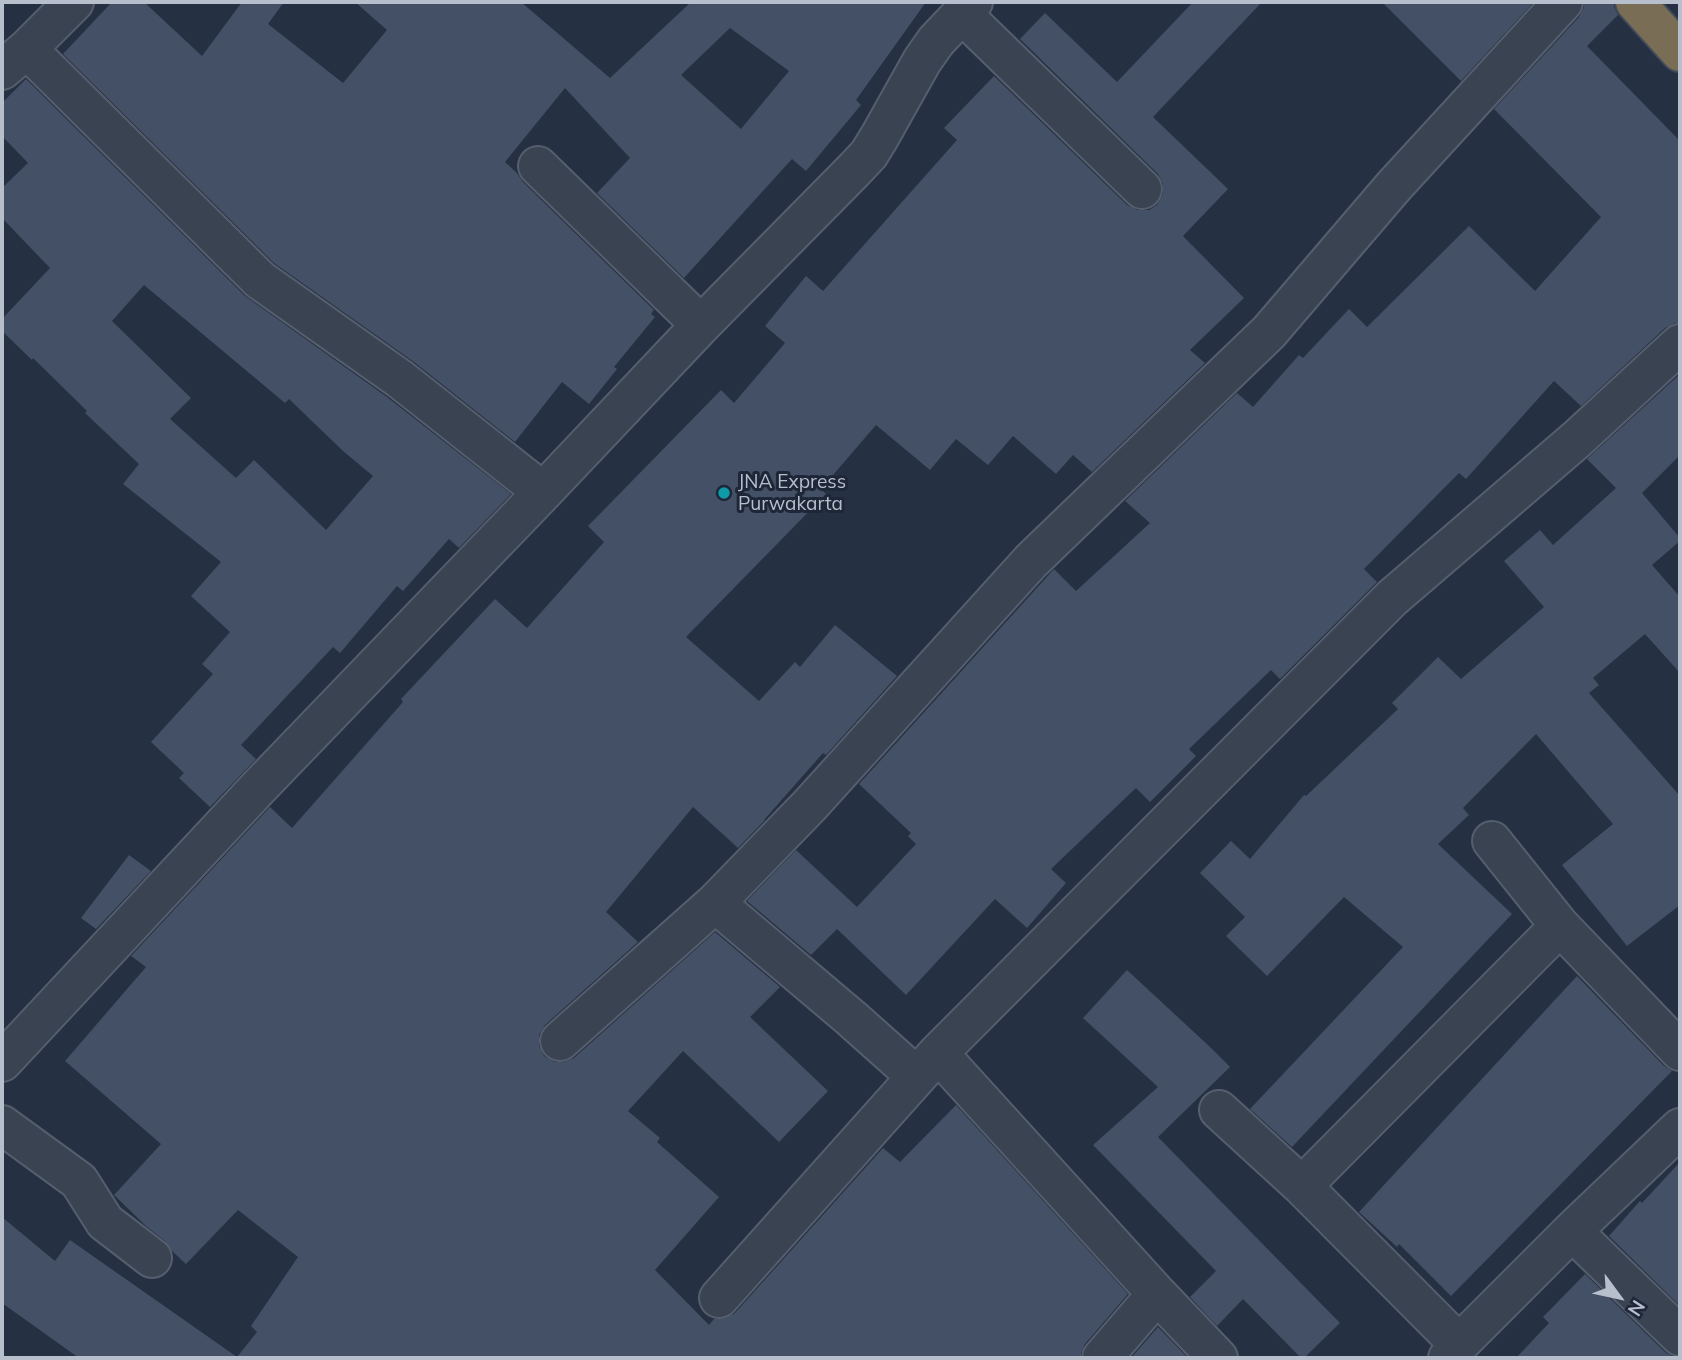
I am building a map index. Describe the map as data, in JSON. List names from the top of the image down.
{
  "places": ["JNA Express Purwakarta"],
  "north": "bottom right"
}
